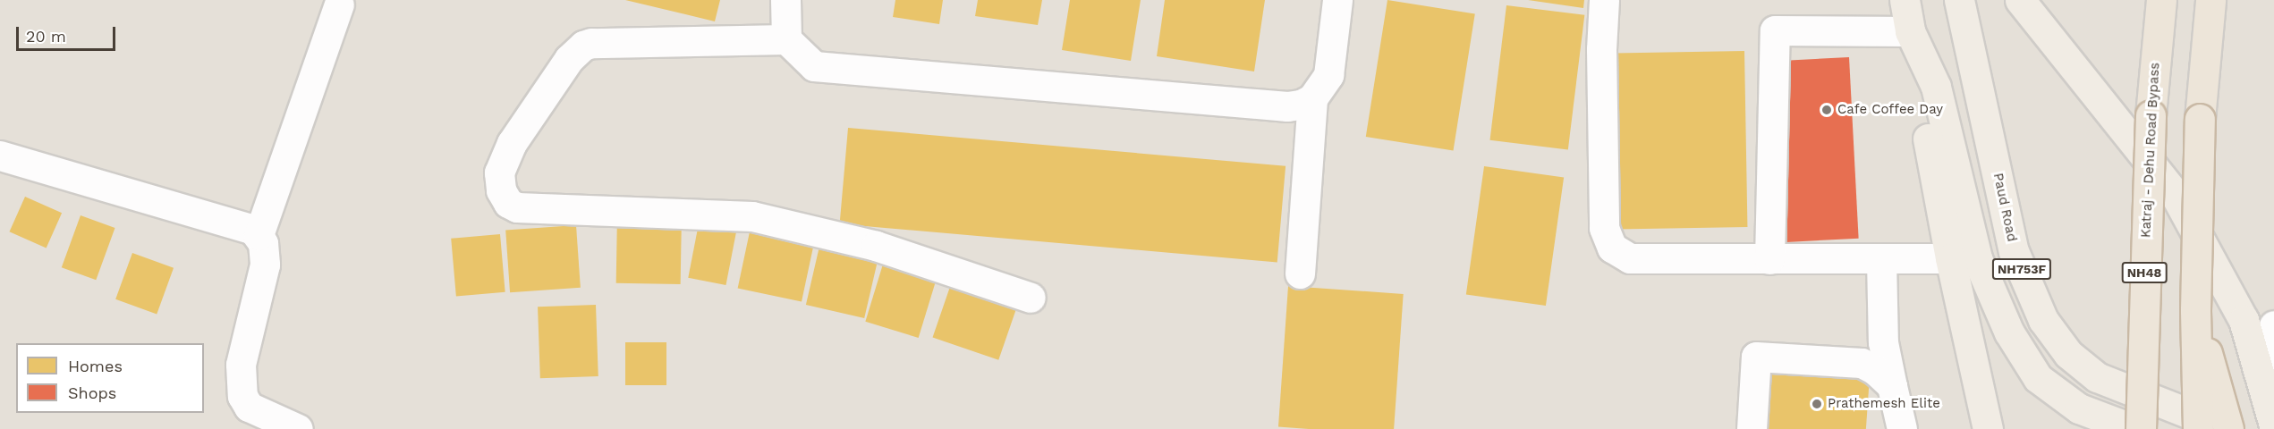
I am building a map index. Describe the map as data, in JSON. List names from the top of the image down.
{
  "streets": {
    "highway": ["Katraj - Dehu Road Bypass", "NH48"],
    "main road": ["Paud Road", "NH753F"]
  },
  "places": ["Cafe Coffee Day", "Prathemesh Elite"],
  "legend": ["Homes", "Shops"],
  "scale_bar": "20 m"
}
